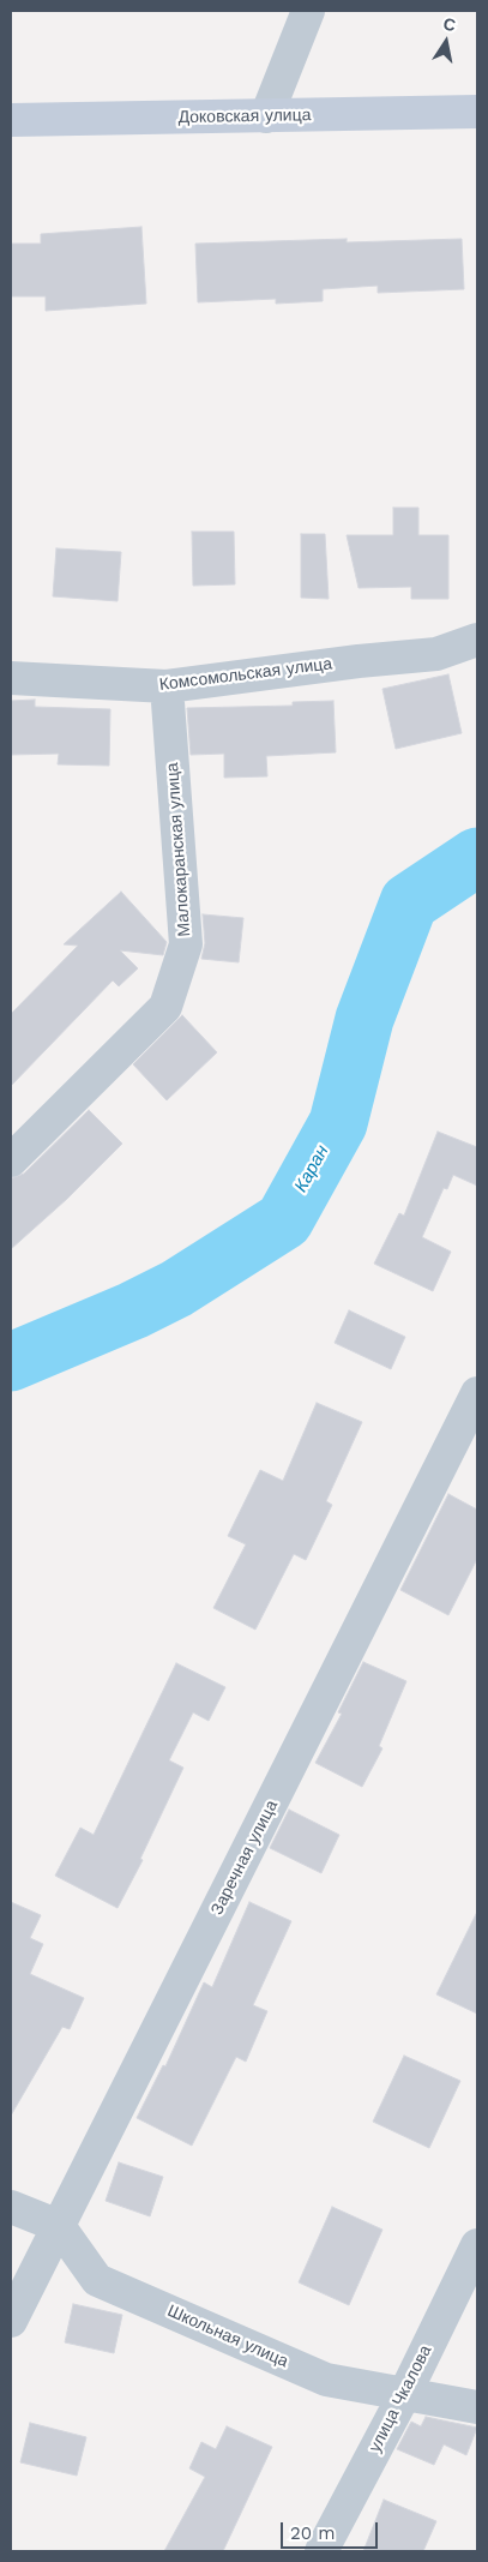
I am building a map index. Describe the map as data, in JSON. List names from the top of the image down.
{
  "streets": {
    "main road": ["Доковская улица"],
    "street": [
      "Комсомольская улица",
      "Малокаранская улица",
      "Заречная улица",
      "Школьная улица",
      "улица Чкалова"
    ]
  },
  "crossings": [
    ["Комсомольская улица", "Малокаранская улица"],
    ["Заречная улица", "Школьная улица"],
    ["Школьная улица", "улица Чкалова"]
  ],
  "water": ["Каран"],
  "scale_bar": "20 m",
  "north": "top"
}
